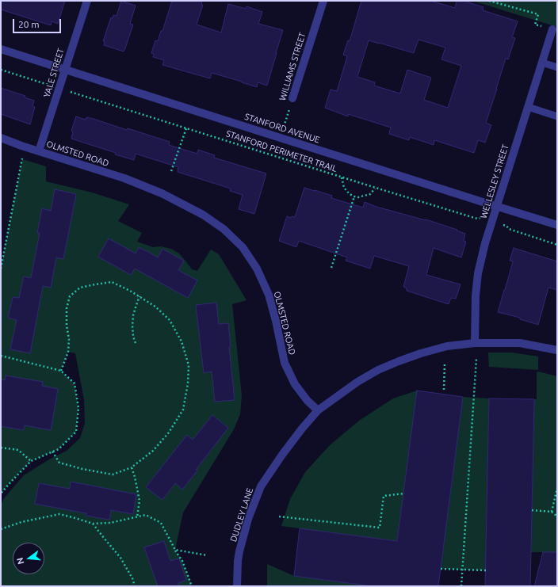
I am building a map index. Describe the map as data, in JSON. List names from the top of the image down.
{
  "streets": {
    "street": [
      "WILLIAMS STREET",
      "YALE STREET",
      "STANFORD AVENUE",
      "OLMSTED ROAD",
      "WELLESLEY STREET",
      "DUDLEY LANE"
    ],
    "path": ["STANFORD PERIMETER TRAIL"]
  },
  "crossings": [
    ["WILLIAMS STREET", "STANFORD AVENUE"],
    ["YALE STREET", "STANFORD AVENUE"],
    ["YALE STREET", "STANFORD PERIMETER TRAIL"],
    ["YALE STREET", "OLMSTED ROAD"],
    ["STANFORD AVENUE", "WELLESLEY STREET"],
    ["STANFORD PERIMETER TRAIL", "WELLESLEY STREET"],
    ["OLMSTED ROAD", "DUDLEY LANE"]
  ],
  "scale_bar": "20 m",
  "north": "left"
}
